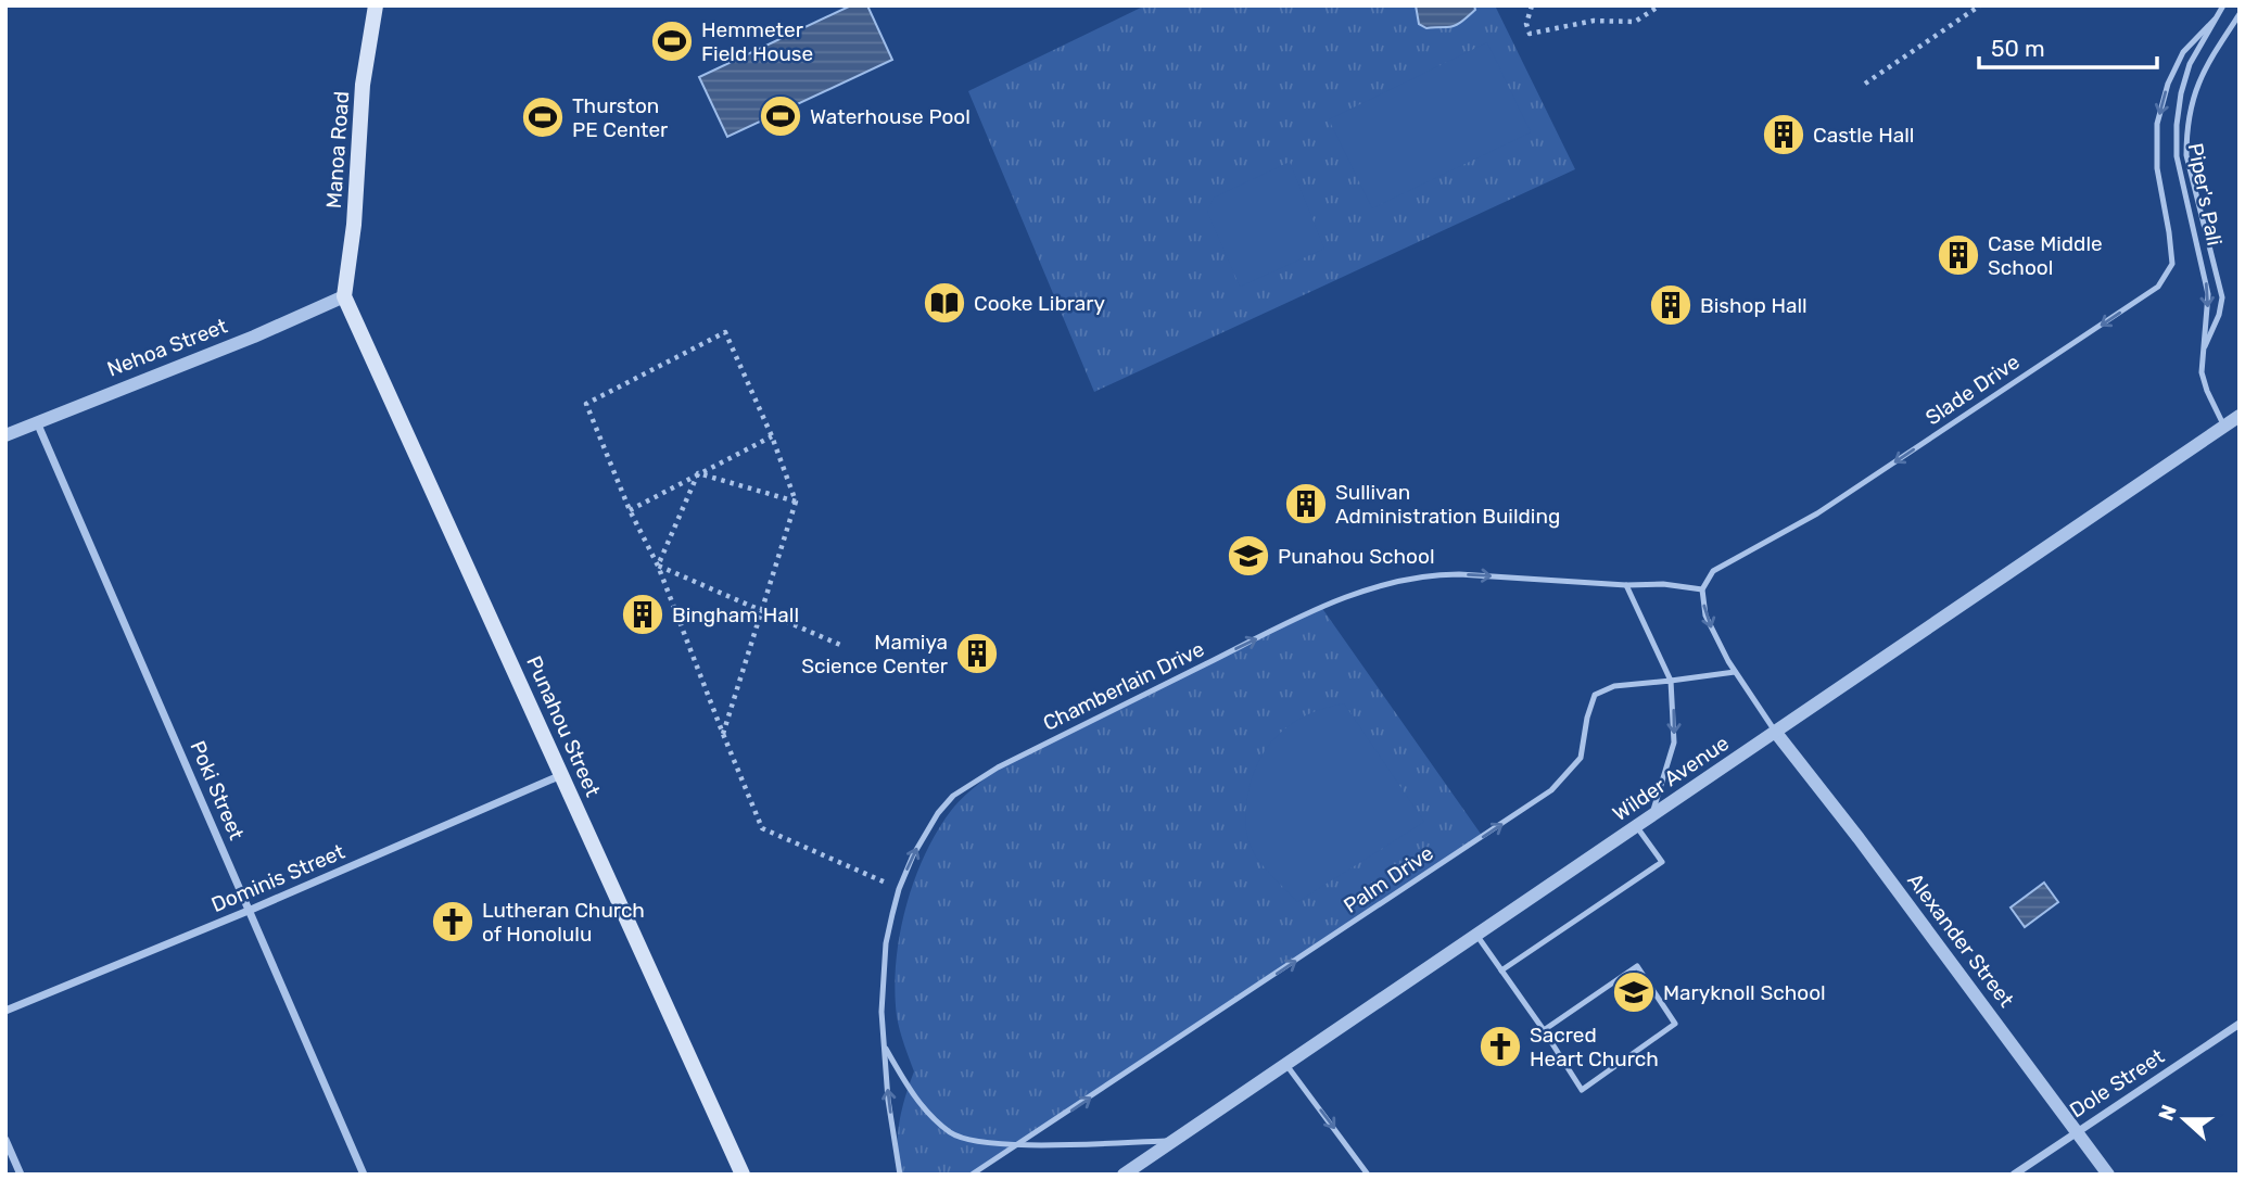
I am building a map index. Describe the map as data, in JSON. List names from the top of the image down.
{
  "streets": {
    "main road": ["Manoa Road", "Punahou Street"],
    "street": [
      "Nehoa Street",
      "Wilder Avenue",
      "Poki Street",
      "Dominis Street",
      "Alexander Street",
      "Dole Street"
    ],
    "lane": [
      "Piper's Pali",
      "Slade Drive",
      "Chamberlain Drive",
      "Palm Drive"
    ]
  },
  "crossings": [
    ["Manoa Road", "Nehoa Street"],
    ["Manoa Road", "Punahou Street"],
    ["Piper's Pali", "Slade Drive"],
    ["Piper's Pali", "Wilder Avenue"],
    ["Nehoa Street", "Punahou Street"],
    ["Nehoa Street", "Poki Street"],
    ["Slade Drive", "Chamberlain Drive"],
    ["Punahou Street", "Dominis Street"],
    ["Wilder Avenue", "Alexander Street"],
    ["Poki Street", "Dominis Street"],
    ["Alexander Street", "Dole Street"]
  ],
  "one_way": ["Slade Drive", "Chamberlain Drive", "Palm Drive"],
  "places": {
    "sports": ["Hemmeter Field House", "Waterhouse Pool", "Thurston PE Center"],
    "building": [
      "Castle Hall",
      "Case Middle School",
      "Bishop Hall",
      "Sullivan Administration Building",
      "Bingham Hall",
      "Mamiya Science Center"
    ],
    "library": ["Cooke Library"],
    "school or university": ["Punahou School", "Maryknoll School"],
    "church": ["Lutheran Church of Honolulu", "Sacred Heart Church"]
  },
  "scale_bar": "50 m",
  "north": "left"
}
